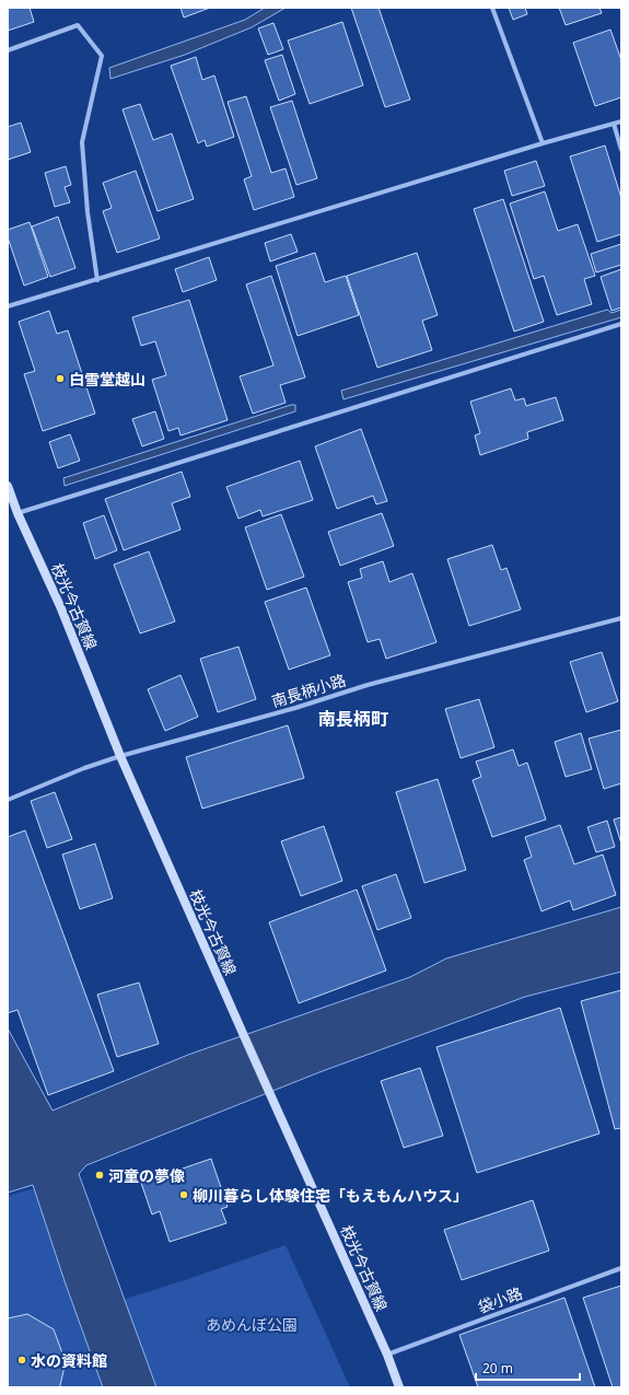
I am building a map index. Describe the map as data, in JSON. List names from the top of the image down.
{
  "streets": {
    "main road": ["枝光今古賀線"],
    "street": ["南長柄小路", "袋小路"]
  },
  "crossings": [
    ["枝光今古賀線", "南長柄小路"],
    ["枝光今古賀線", "袋小路"]
  ],
  "districts": ["南長柄町"],
  "parks": ["あめんぼ公園"],
  "places": [
    "白雪堂越山",
    "河童の夢像",
    "柳川暮らし体験住宅「もえもんハウス」",
    "水の資料館"
  ],
  "scale_bar": "20 m"
}
